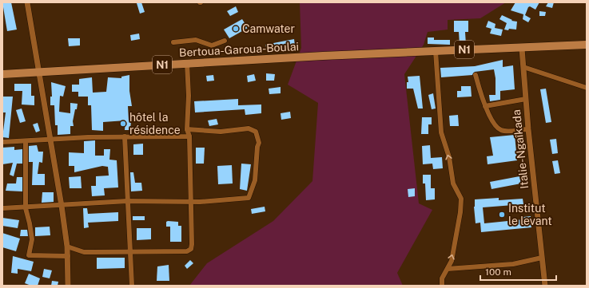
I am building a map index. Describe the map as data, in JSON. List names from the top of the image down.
{
  "streets": {
    "highway": ["Bertoua-Garoua-Boulai", "N1"],
    "street": ["Italie-Ngaîkada"]
  },
  "crossings": [
    ["Bertoua-Garoua-Boulai", "N1"],
    ["N1", "Italie-Ngaîkada"]
  ],
  "places": ["Camwater", "hôtel la résidence", "Institut le levant"],
  "scale_bar": "100 m"
}
